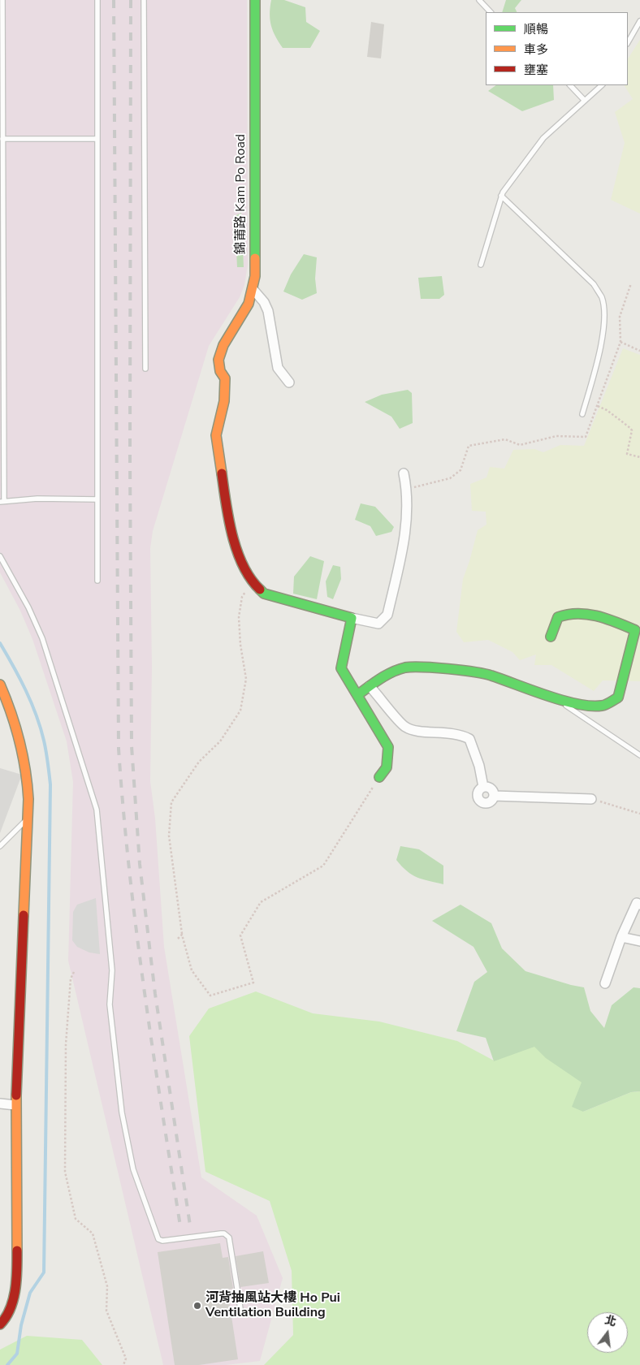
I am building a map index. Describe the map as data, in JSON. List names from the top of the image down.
{
  "streets": {
    "street": ["錦莆路 Kam Po Road"]
  },
  "places": ["河背抽風站大樓 Ho Pui Ventilation Building"],
  "legend": ["順暢", "車多", "壅塞"],
  "north": "top"
}
